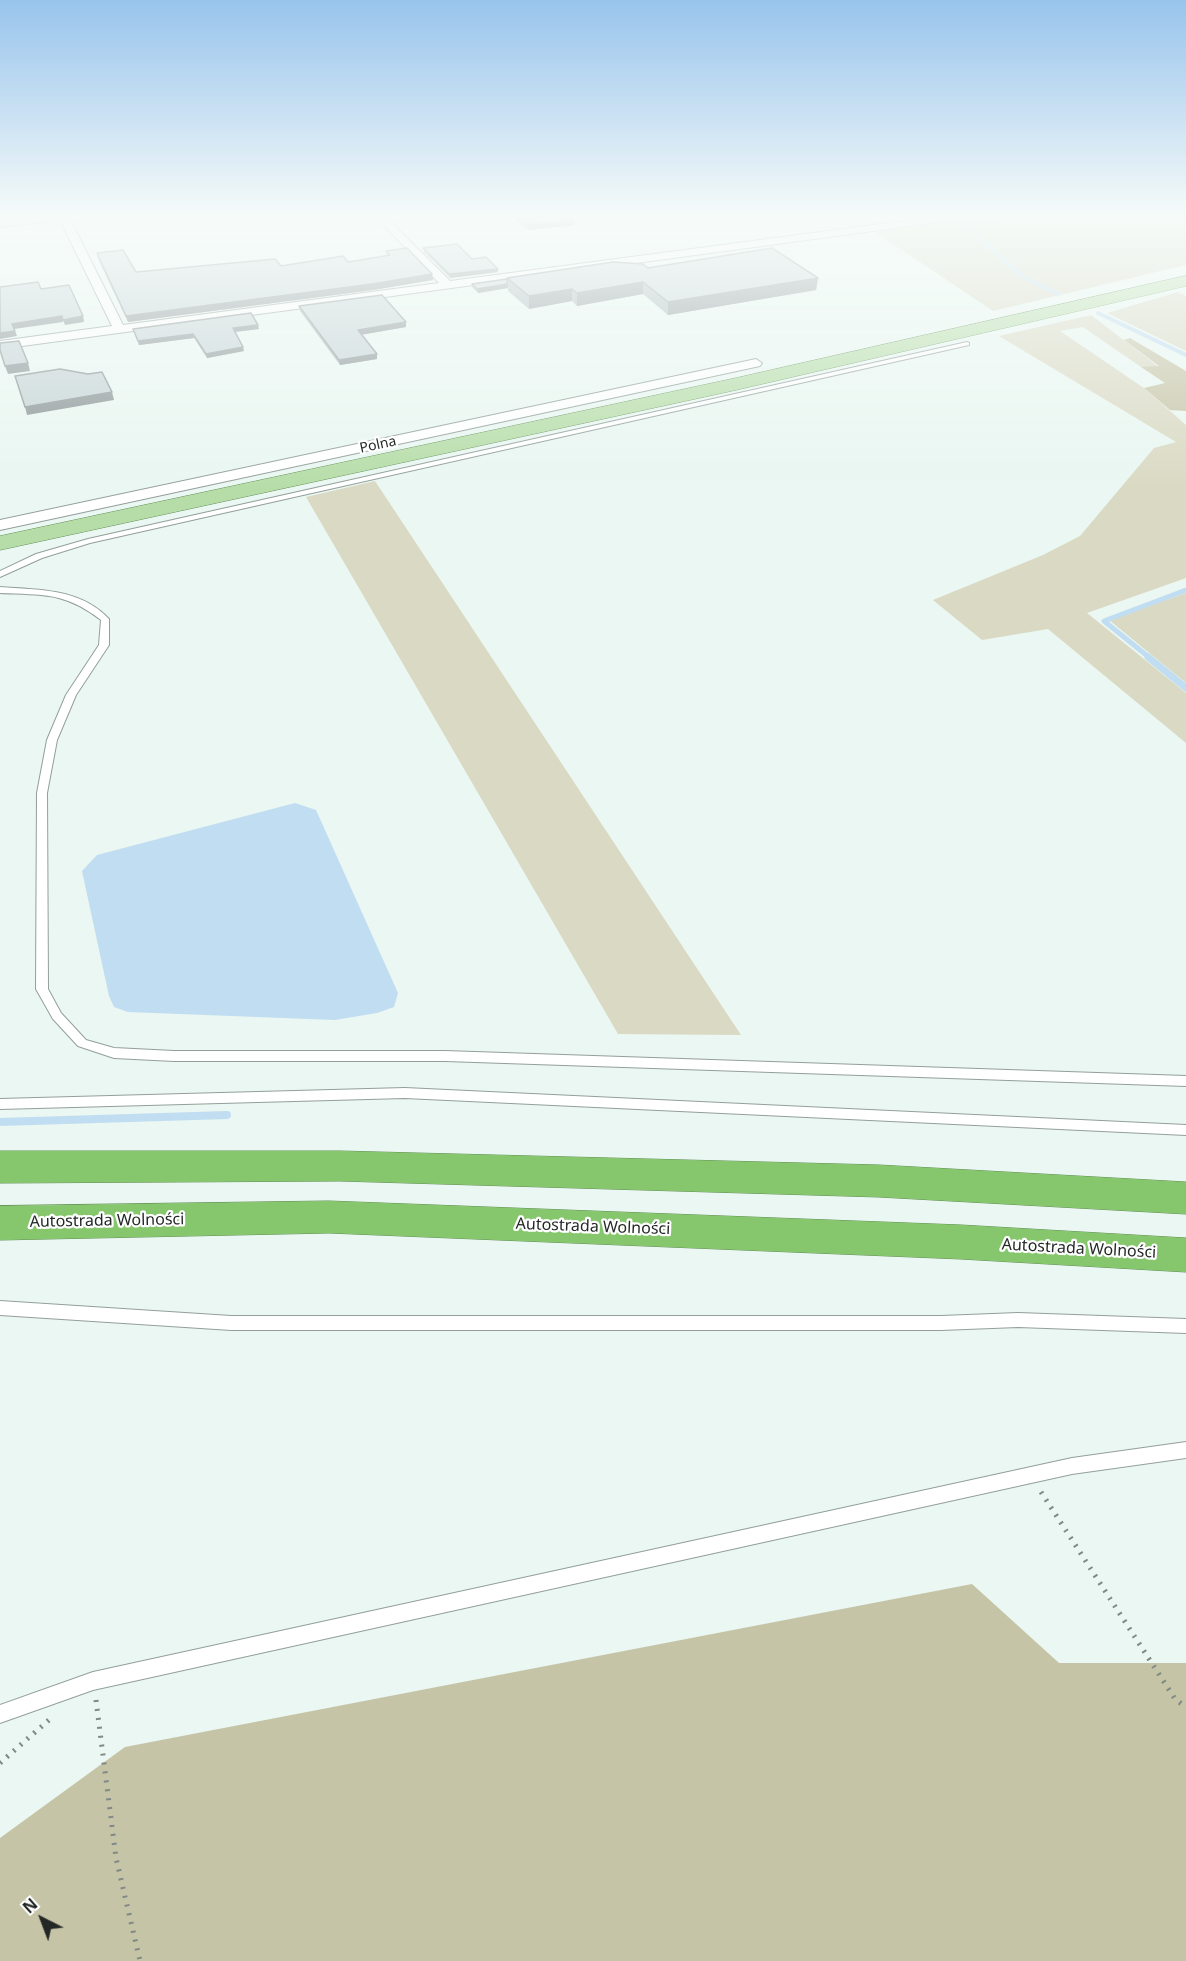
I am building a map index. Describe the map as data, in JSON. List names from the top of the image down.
{
  "streets": {
    "highway": ["Autostrada Wolności"],
    "street": ["Polna"]
  },
  "north": "top left"
}
